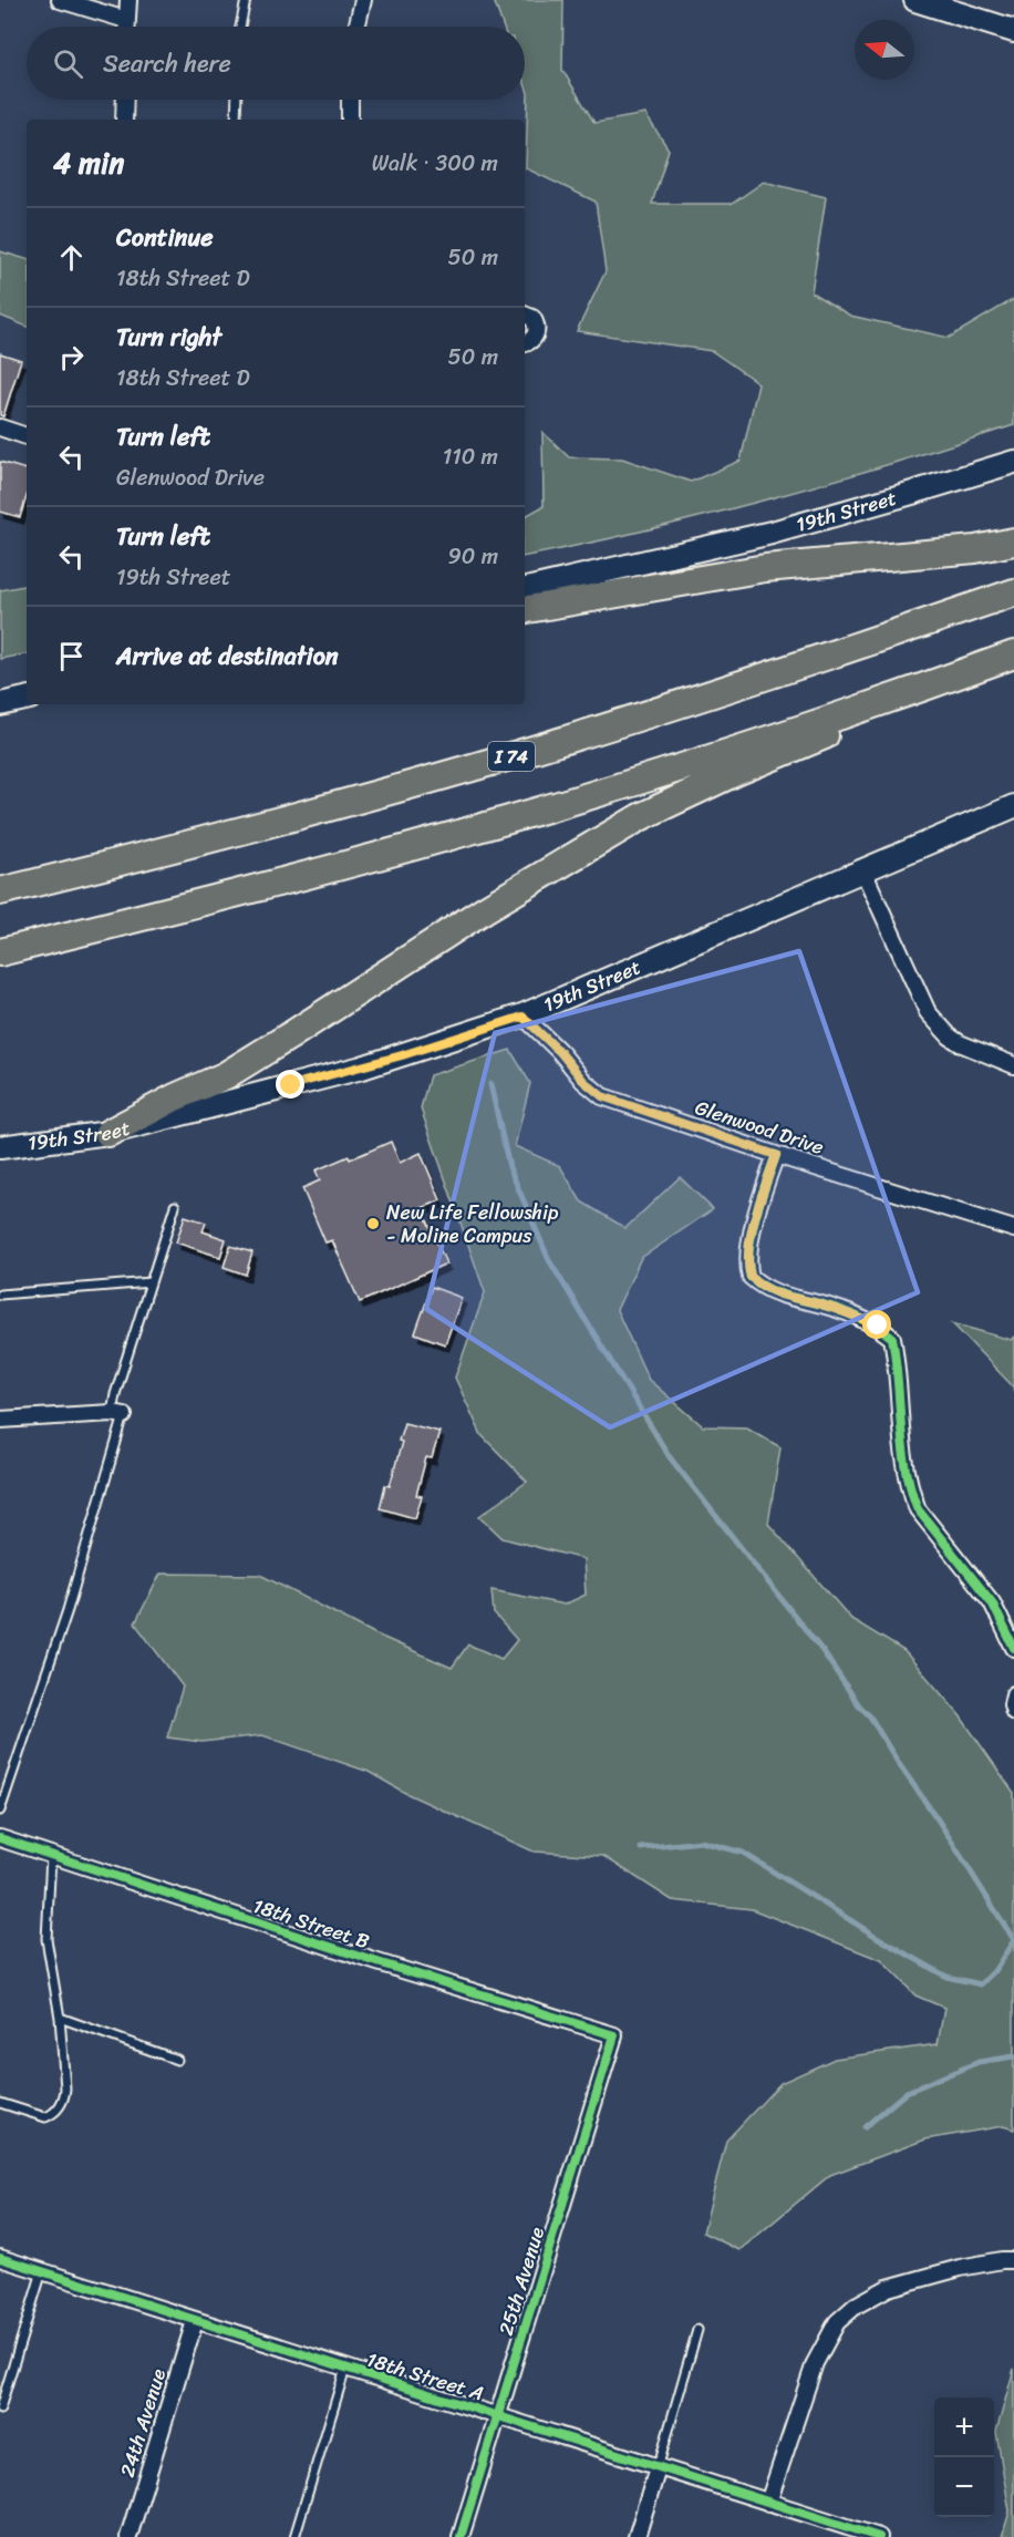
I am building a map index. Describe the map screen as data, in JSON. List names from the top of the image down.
{
  "streets": {
    "highway": ["I 74"],
    "main road": ["19th Street"],
    "street": [
      "Glenwood Drive",
      "18th Street B",
      "25th Avenue",
      "18th Street A",
      "24th Avenue"
    ]
  },
  "crossings": [
    ["19th Street", "Glenwood Drive"],
    ["18th Street B", "25th Avenue"],
    ["25th Avenue", "18th Street A"],
    ["18th Street A", "24th Avenue"]
  ],
  "places": ["New Life Fellowship - Moline Campus"],
  "north": "left",
  "page": {
    "search": "Search here",
    "heading": ["4 min", "Walk · 300 m"],
    "list": [
      ["Continue", "18th Street D", "50 m"],
      ["Turn right", "18th Street D", "50 m"],
      ["Turn left", "Glenwood Drive", "110 m"],
      ["Turn left", "19th Street", "90 m"],
      "Arrive at destination"
    ],
    "map_buttons": ["+", "−"]
  }
}
